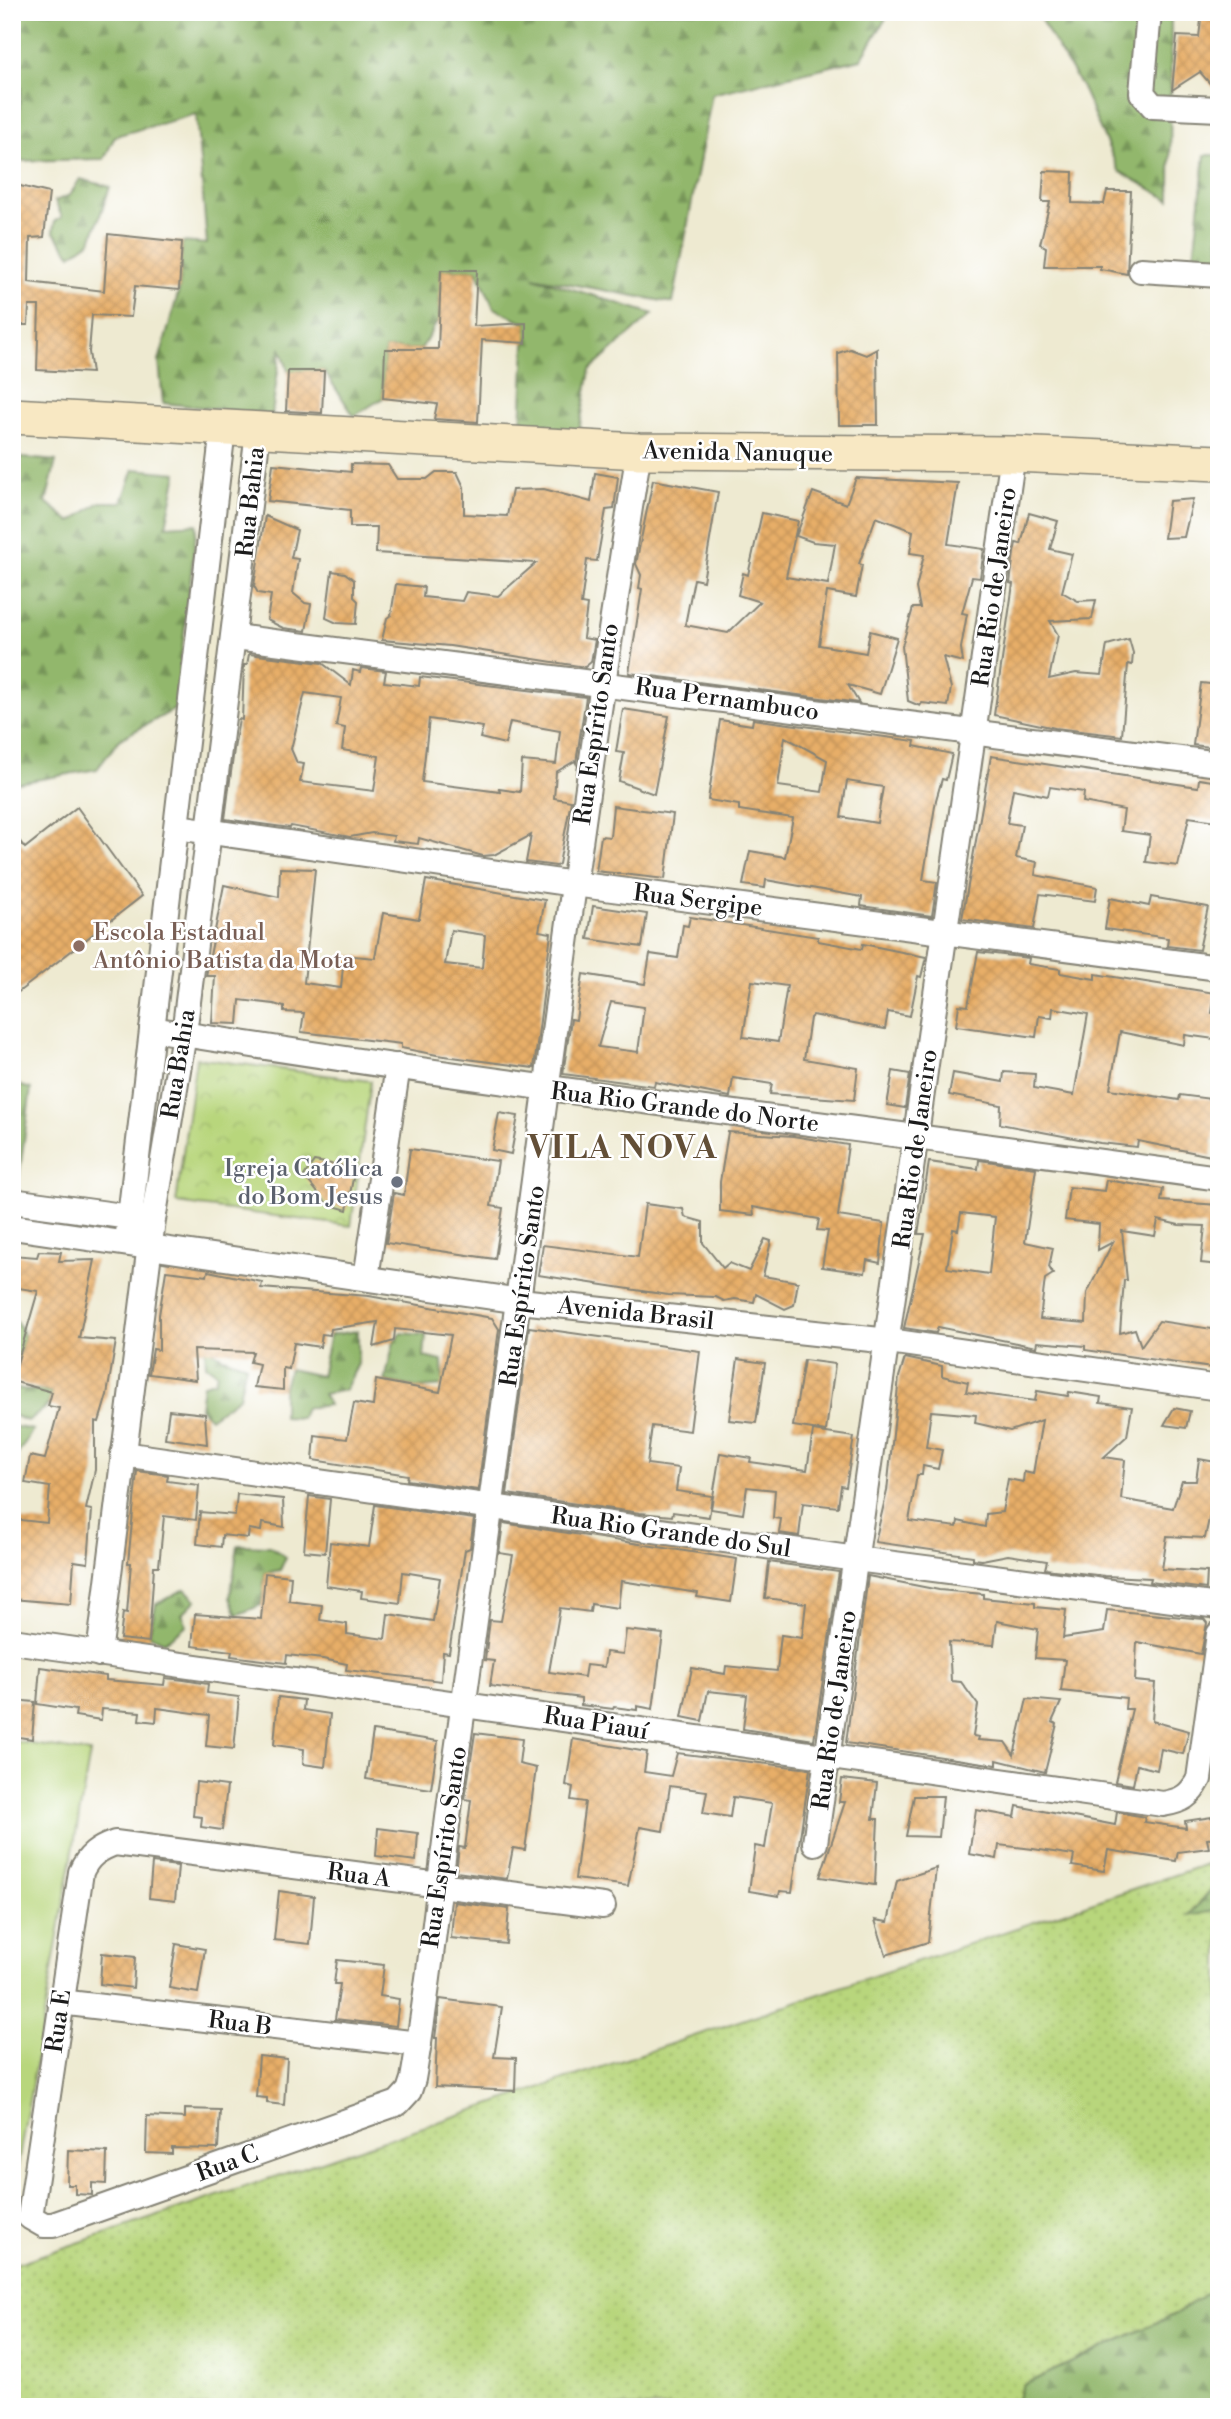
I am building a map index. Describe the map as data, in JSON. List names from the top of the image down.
{
  "streets": {
    "main road": ["Avenida Nanuque"],
    "street": [
      "Rua Bahia",
      "Rua Rio de Janeiro",
      "Rua Pernambuco",
      "Rua Espírito Santo",
      "Rua Sergipe",
      "Rua Rio Grande do Norte",
      "Avenida Brasil",
      "Rua Rio Grande do Sul",
      "Rua Piauí",
      "Rua A",
      "Rua E",
      "Rua B",
      "Rua C"
    ]
  },
  "crossings": [
    ["Avenida Nanuque", "Rua Bahia"],
    ["Avenida Nanuque", "Rua Rio de Janeiro"],
    ["Avenida Nanuque", "Rua Espírito Santo"],
    ["Rua Bahia", "Rua Pernambuco"],
    ["Rua Bahia", "Rua Sergipe"],
    ["Rua Bahia", "Rua Rio Grande do Norte"],
    ["Rua Bahia", "Avenida Brasil"],
    ["Rua Bahia", "Rua Rio Grande do Sul"],
    ["Rua Bahia", "Rua Piauí"],
    ["Rua Rio de Janeiro", "Rua Pernambuco"],
    ["Rua Rio de Janeiro", "Rua Sergipe"],
    ["Rua Rio de Janeiro", "Rua Rio Grande do Norte"],
    ["Rua Rio de Janeiro", "Avenida Brasil"],
    ["Rua Rio de Janeiro", "Rua Rio Grande do Sul"],
    ["Rua Rio de Janeiro", "Rua Piauí"],
    ["Rua Pernambuco", "Rua Espírito Santo"],
    ["Rua Espírito Santo", "Rua Sergipe"],
    ["Rua Espírito Santo", "Rua Rio Grande do Norte"],
    ["Rua Espírito Santo", "Avenida Brasil"],
    ["Rua Espírito Santo", "Rua Rio Grande do Sul"],
    ["Rua Espírito Santo", "Rua Piauí"],
    ["Rua Espírito Santo", "Rua A"],
    ["Rua Espírito Santo", "Rua B"],
    ["Rua Espírito Santo", "Rua C"],
    ["Rua A", "Rua E"],
    ["Rua E", "Rua B"],
    ["Rua E", "Rua C"]
  ],
  "districts": ["VILA NOVA"],
  "places": ["Escola Estadual Antônio Batista da Mota", "Igreja Católica do Bom Jesus"]
}
